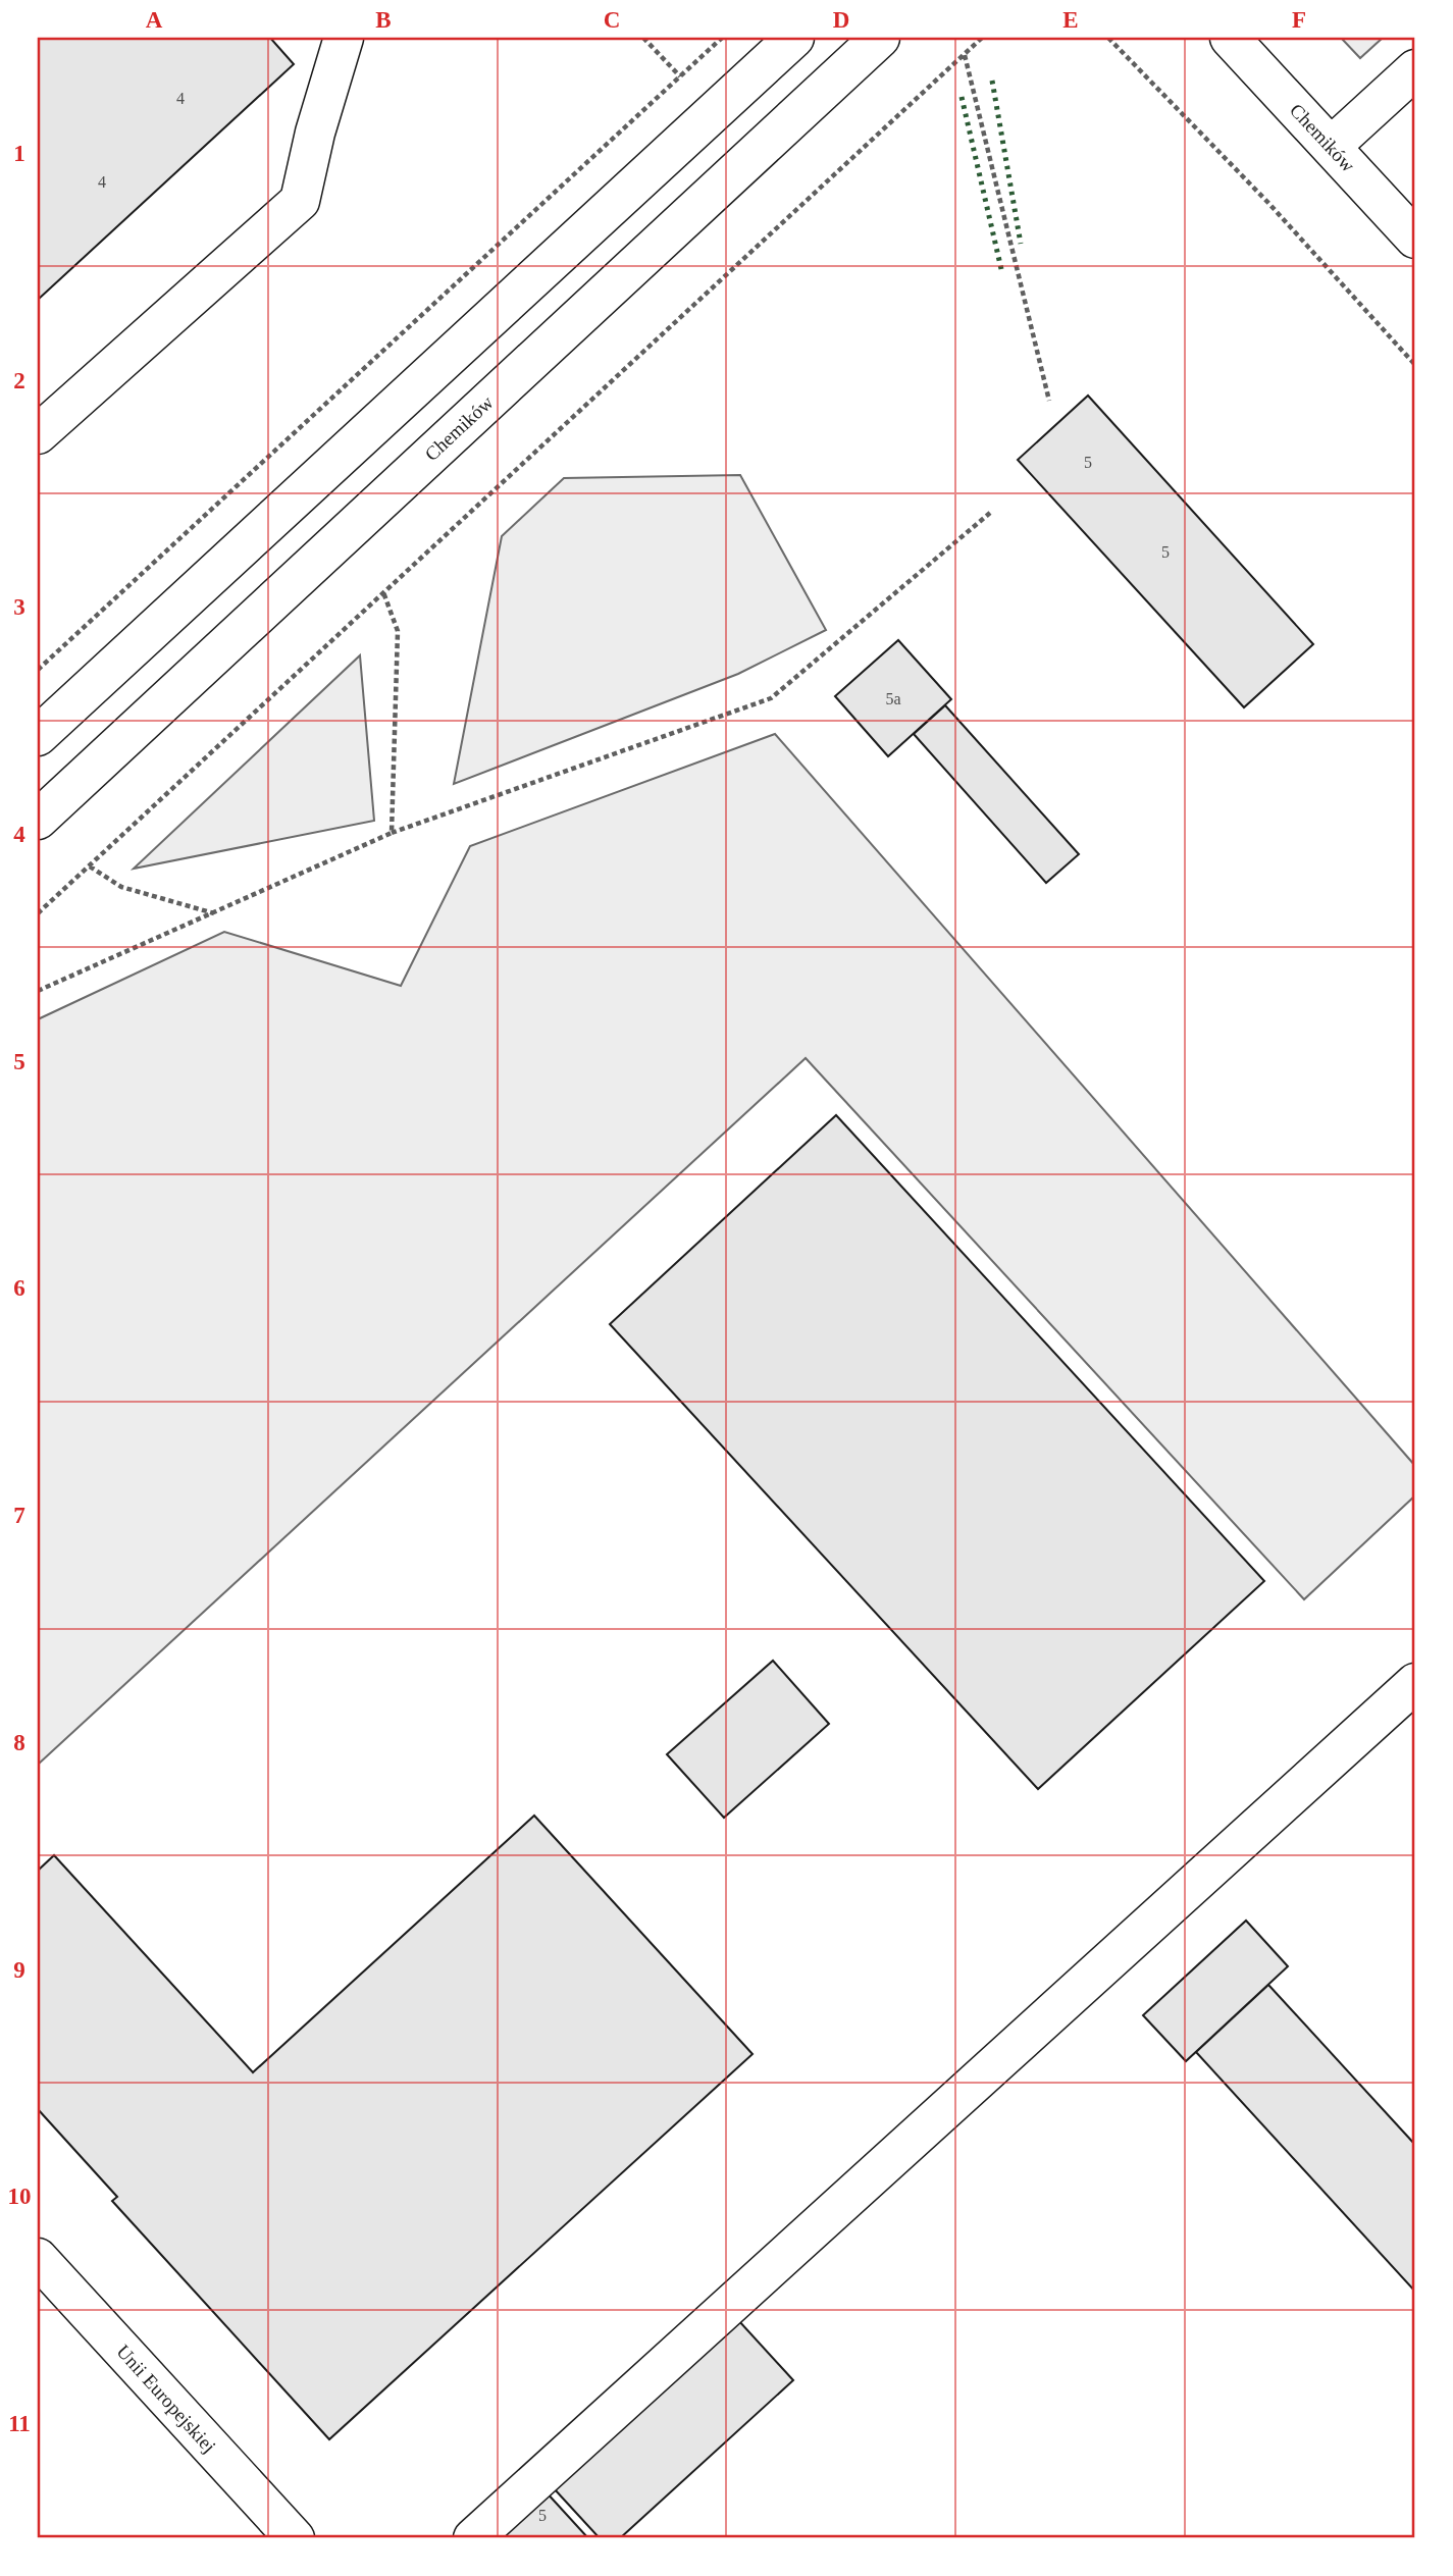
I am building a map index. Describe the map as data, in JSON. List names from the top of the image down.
{
  "streets": {
    "main road": ["Chemików", "Unii Europejskiej"]
  },
  "house_numbers": [
    "4",
    "4",
    "5",
    "5",
    "5a",
    "5"
  ],
  "grid": {
    "columns": [
      "A",
      "B",
      "C",
      "D",
      "E",
      "F"
    ],
    "rows": [
      "1",
      "2",
      "3",
      "4",
      "5",
      "6",
      "7",
      "8",
      "9",
      "10",
      "11"
    ]
  }
}
